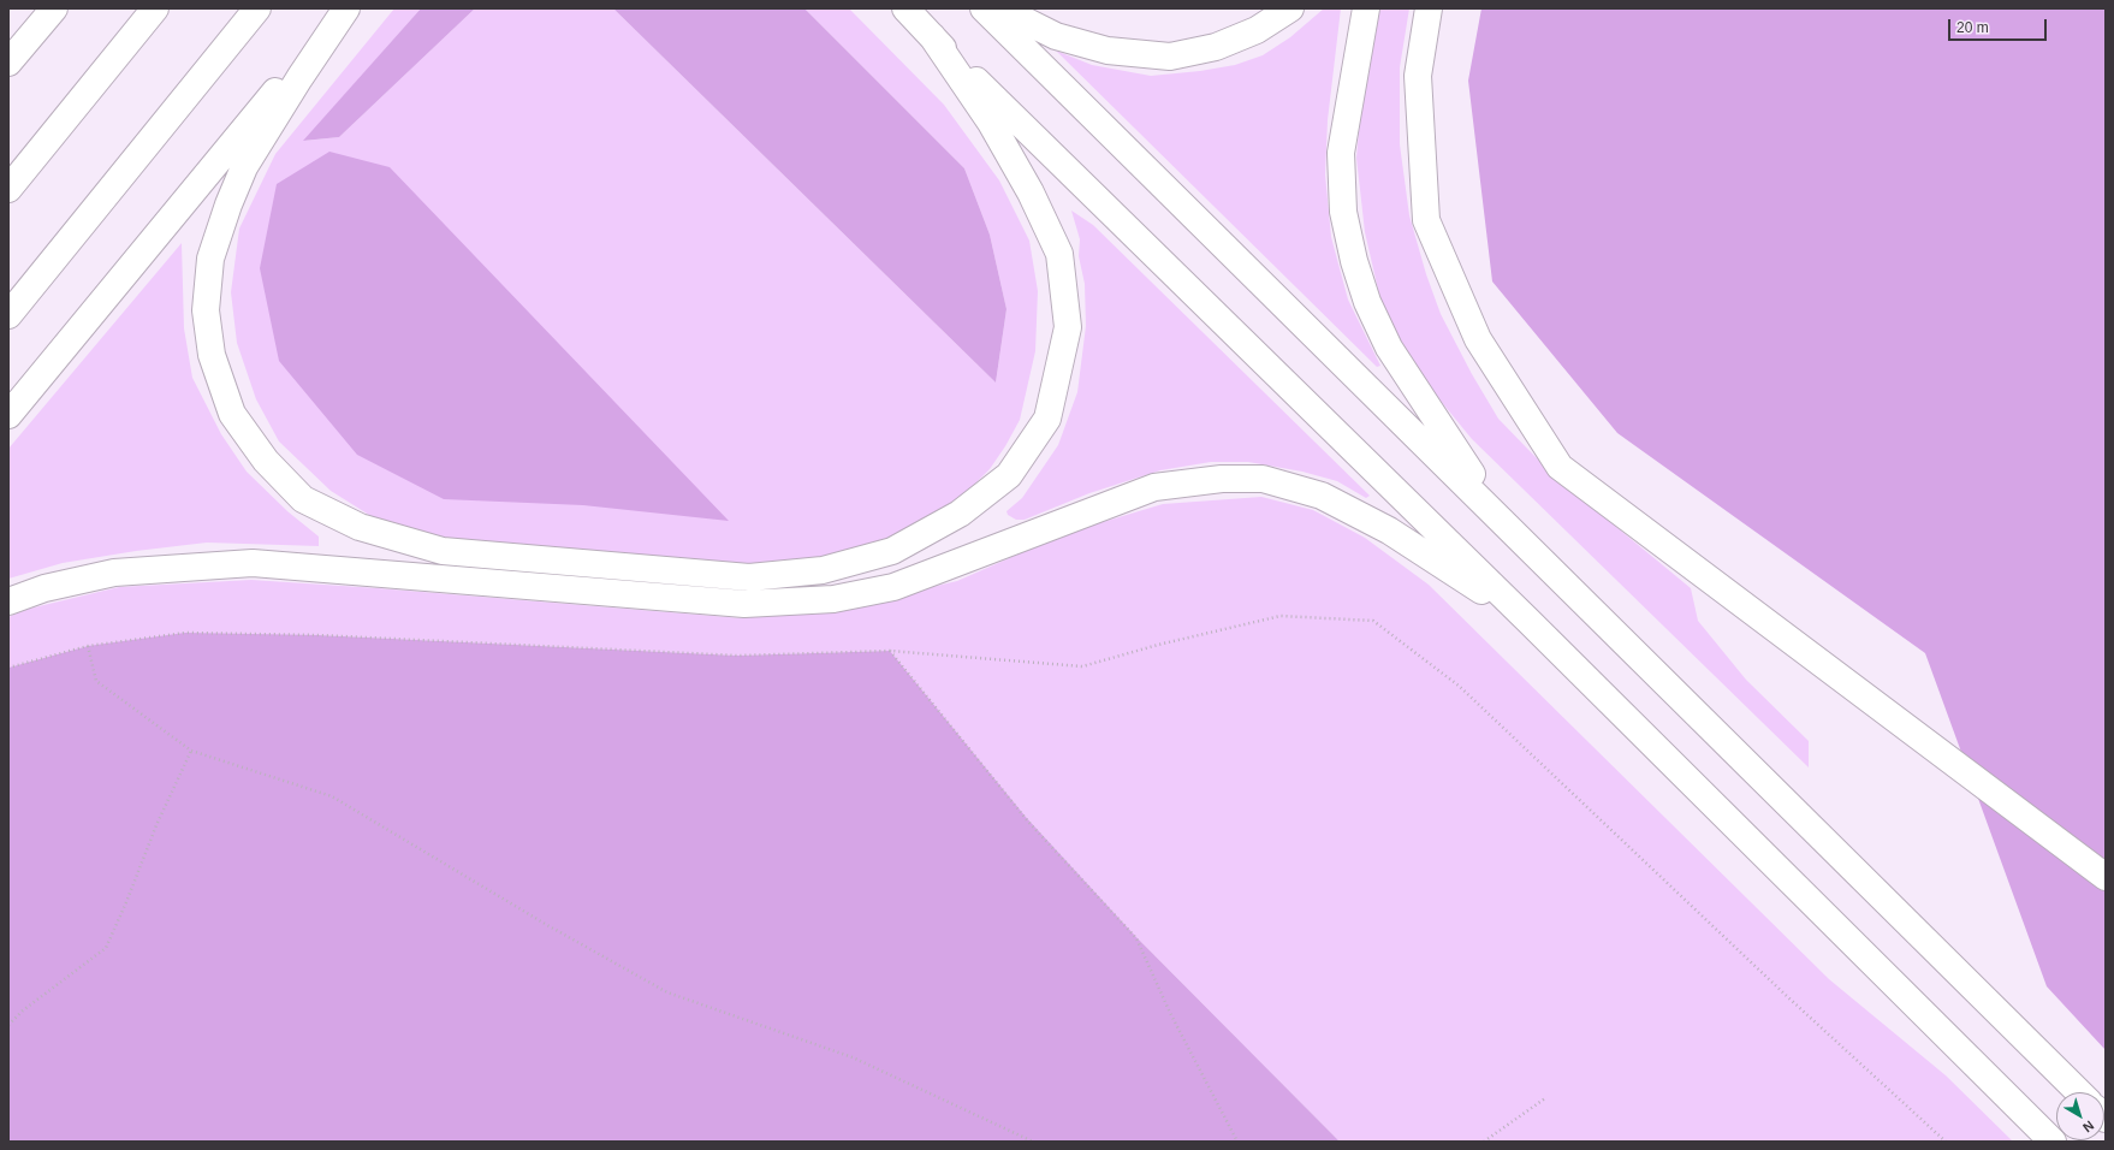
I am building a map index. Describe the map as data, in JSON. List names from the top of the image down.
{
  "scale_bar": "20 m",
  "north": "bottom right"
}
